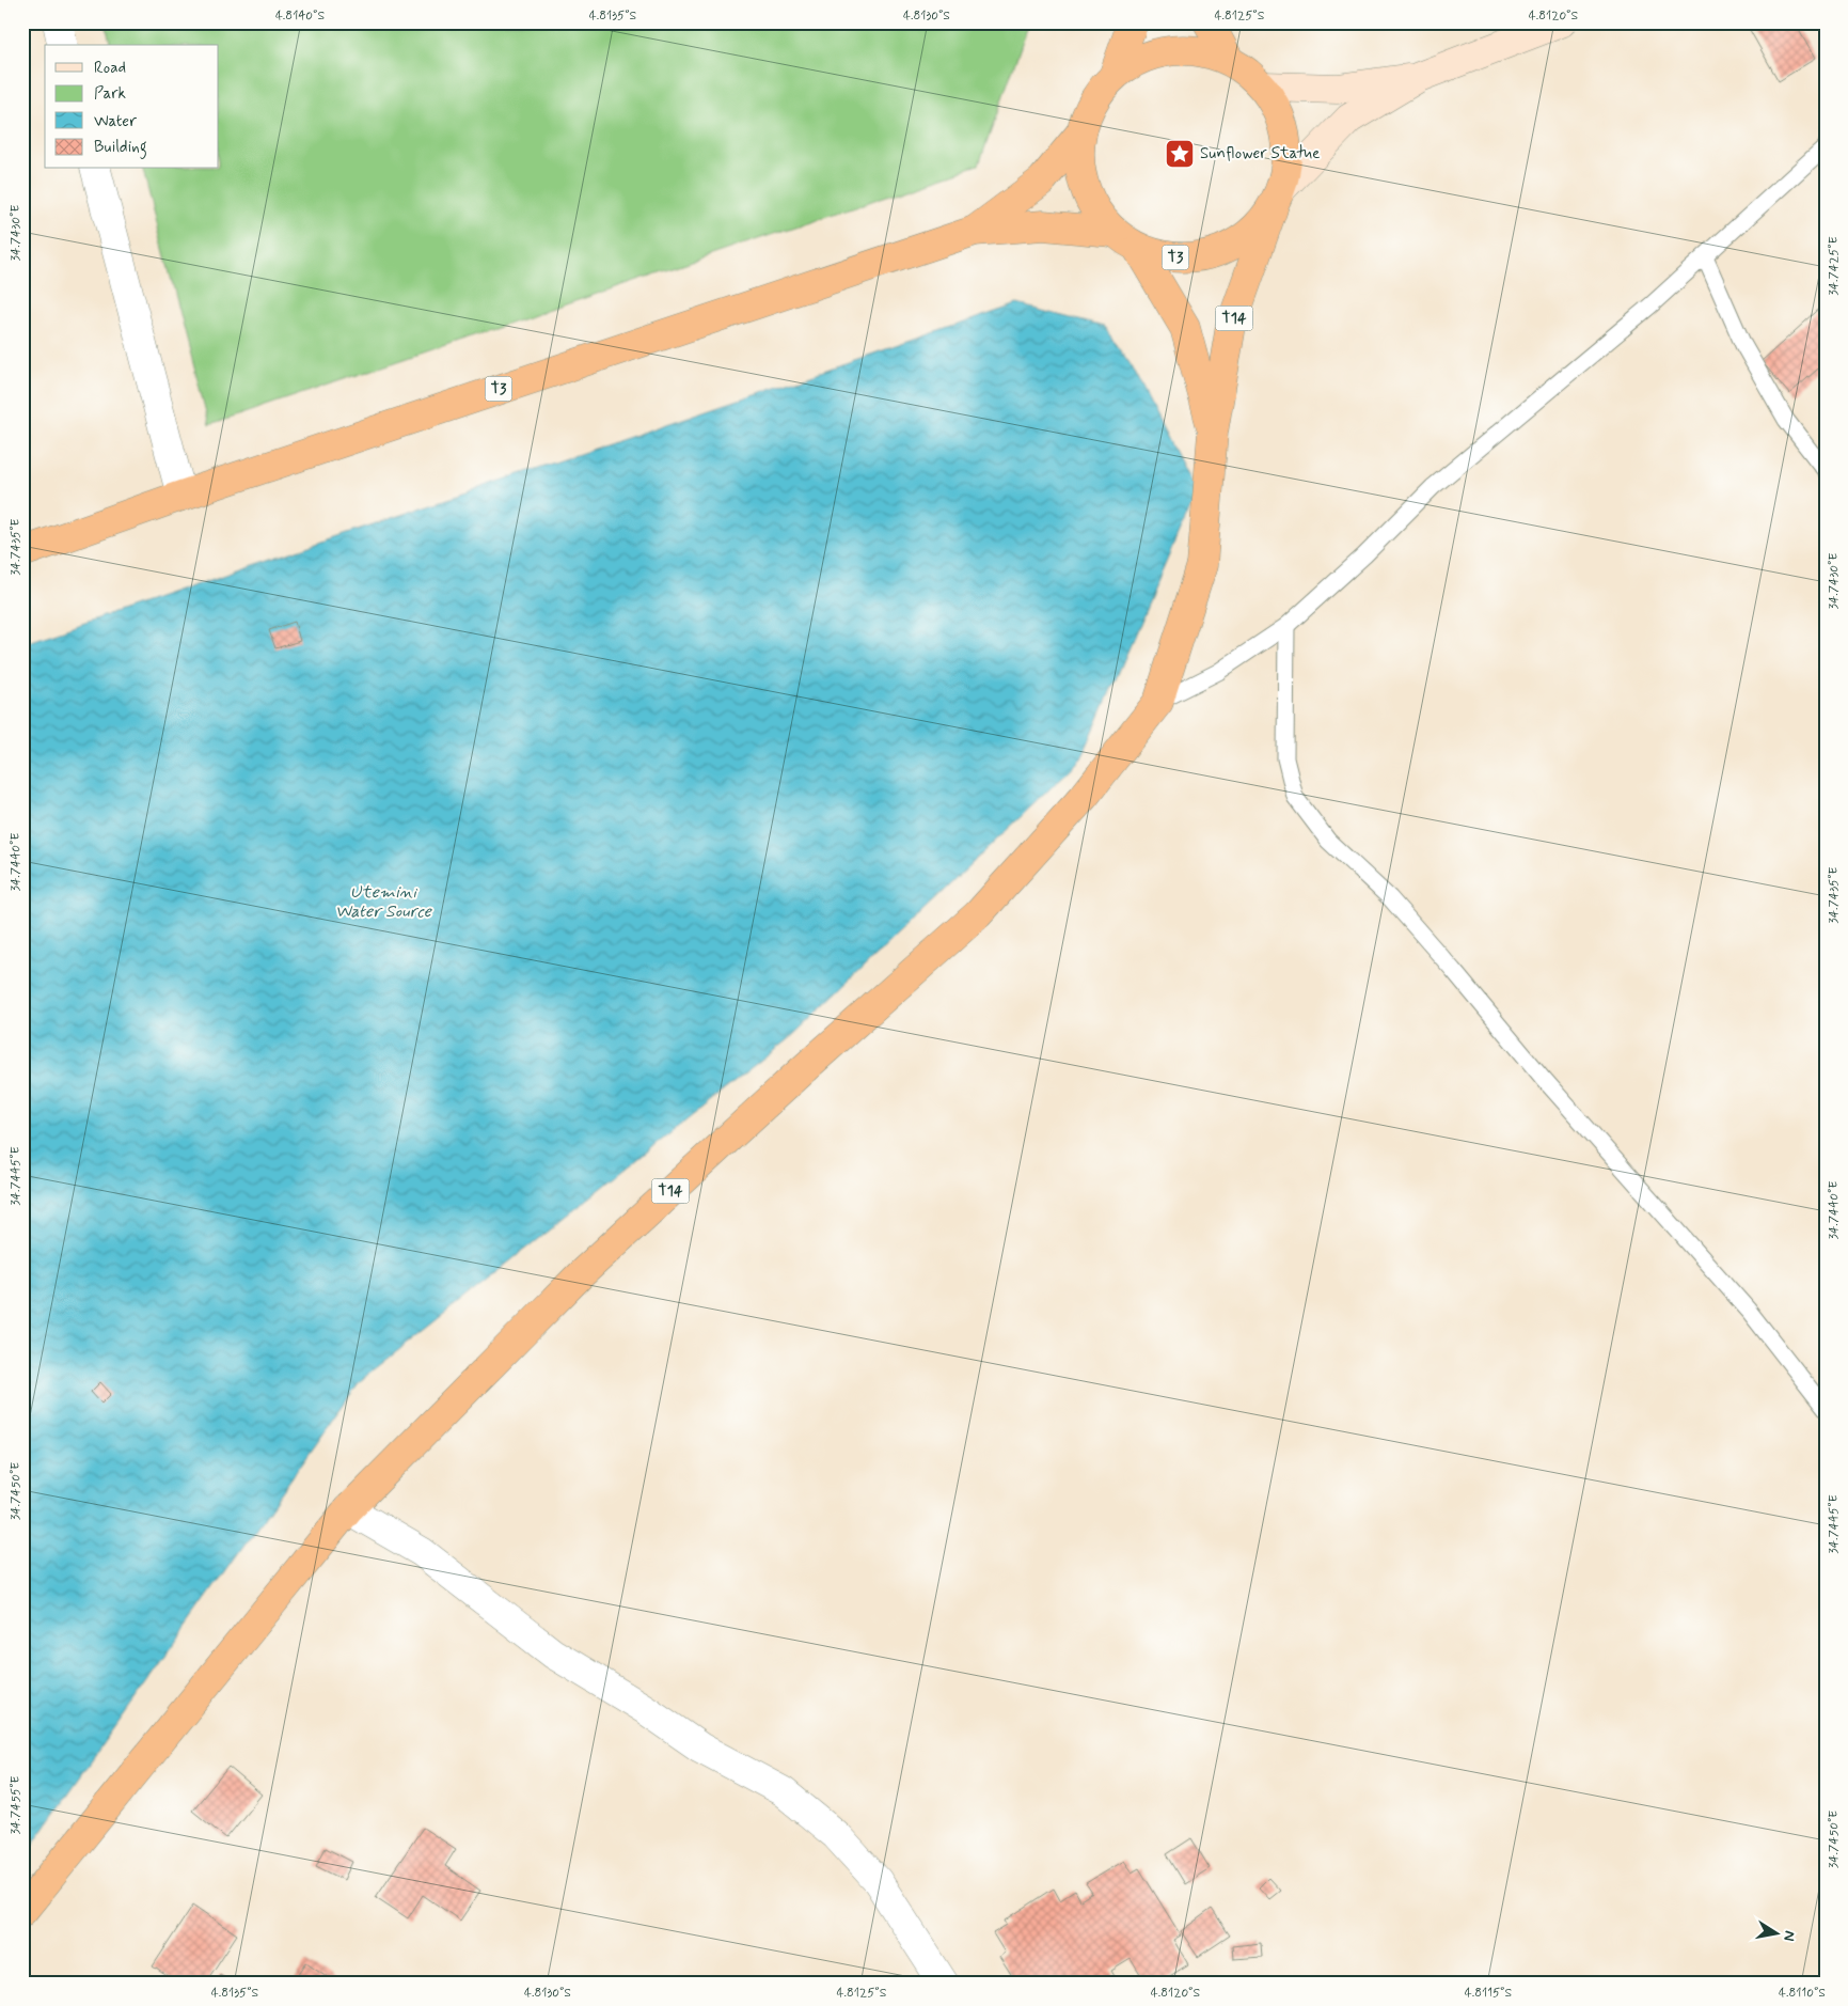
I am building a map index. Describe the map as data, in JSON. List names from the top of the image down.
{
  "streets": {
    "highway": ["T3", "T14"]
  },
  "crossings": [
    ["T3", "T14"]
  ],
  "water": ["Utemini Water Source"],
  "places": {
    "place": ["Sunflower Statue"]
  },
  "legend": [
    "Road",
    "Park",
    "Water",
    "Building"
  ],
  "north": "right",
  "coordinates": [
    "4.8140°S",
    "4.8135°S",
    "4.8130°S",
    "4.8125°S",
    "4.8120°S",
    "34.7430°E",
    "34.7425°E",
    "34.7435°E",
    "34.7440°E",
    "34.7445°E",
    "34.7450°E",
    "34.7455°E",
    "4.8115°S",
    "4.8110°S"
  ]
}
